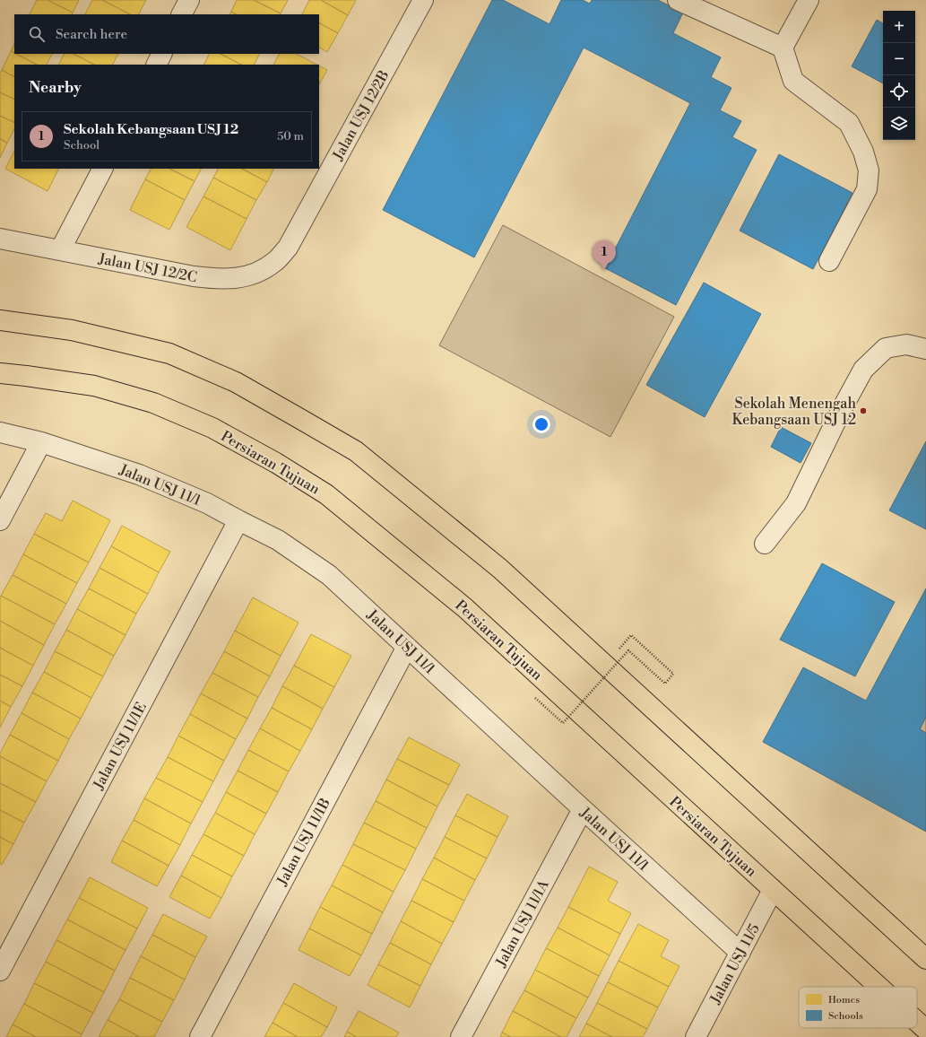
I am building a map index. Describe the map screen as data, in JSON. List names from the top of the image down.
{
  "streets": {
    "main road": ["Persiaran Tujuan"],
    "street": [
      "Jalan USJ 12/2B",
      "Jalan USJ 12/2C",
      "Jalan USJ 11/1",
      "Jalan USJ 11/1E",
      "Jalan USJ 11/1B",
      "Jalan USJ 11/1A",
      "Jalan USJ 11/5"
    ]
  },
  "crossings": [
    ["Jalan USJ 12/2B", "Jalan USJ 12/2C"],
    ["Persiaran Tujuan", "Jalan USJ 11/5"],
    ["Jalan USJ 11/1", "Jalan USJ 11/1E"],
    ["Jalan USJ 11/1", "Jalan USJ 11/1B"],
    ["Jalan USJ 11/1", "Jalan USJ 11/1A"],
    ["Jalan USJ 11/1", "Jalan USJ 11/5"]
  ],
  "places": ["Sekolah Menengah Kebangsaan USJ 12"],
  "legend": ["Homes", "Schools"],
  "page": {
    "map_buttons": ["+", "−"],
    "search": "Search here",
    "heading": "Nearby",
    "list": [
      {
        "mark": "1",
        "name": "Sekolah Kebangsaan USJ 12",
        "note": "School",
        "value": "50 m"
      }
    ],
    "pins": "1"
  }
}
